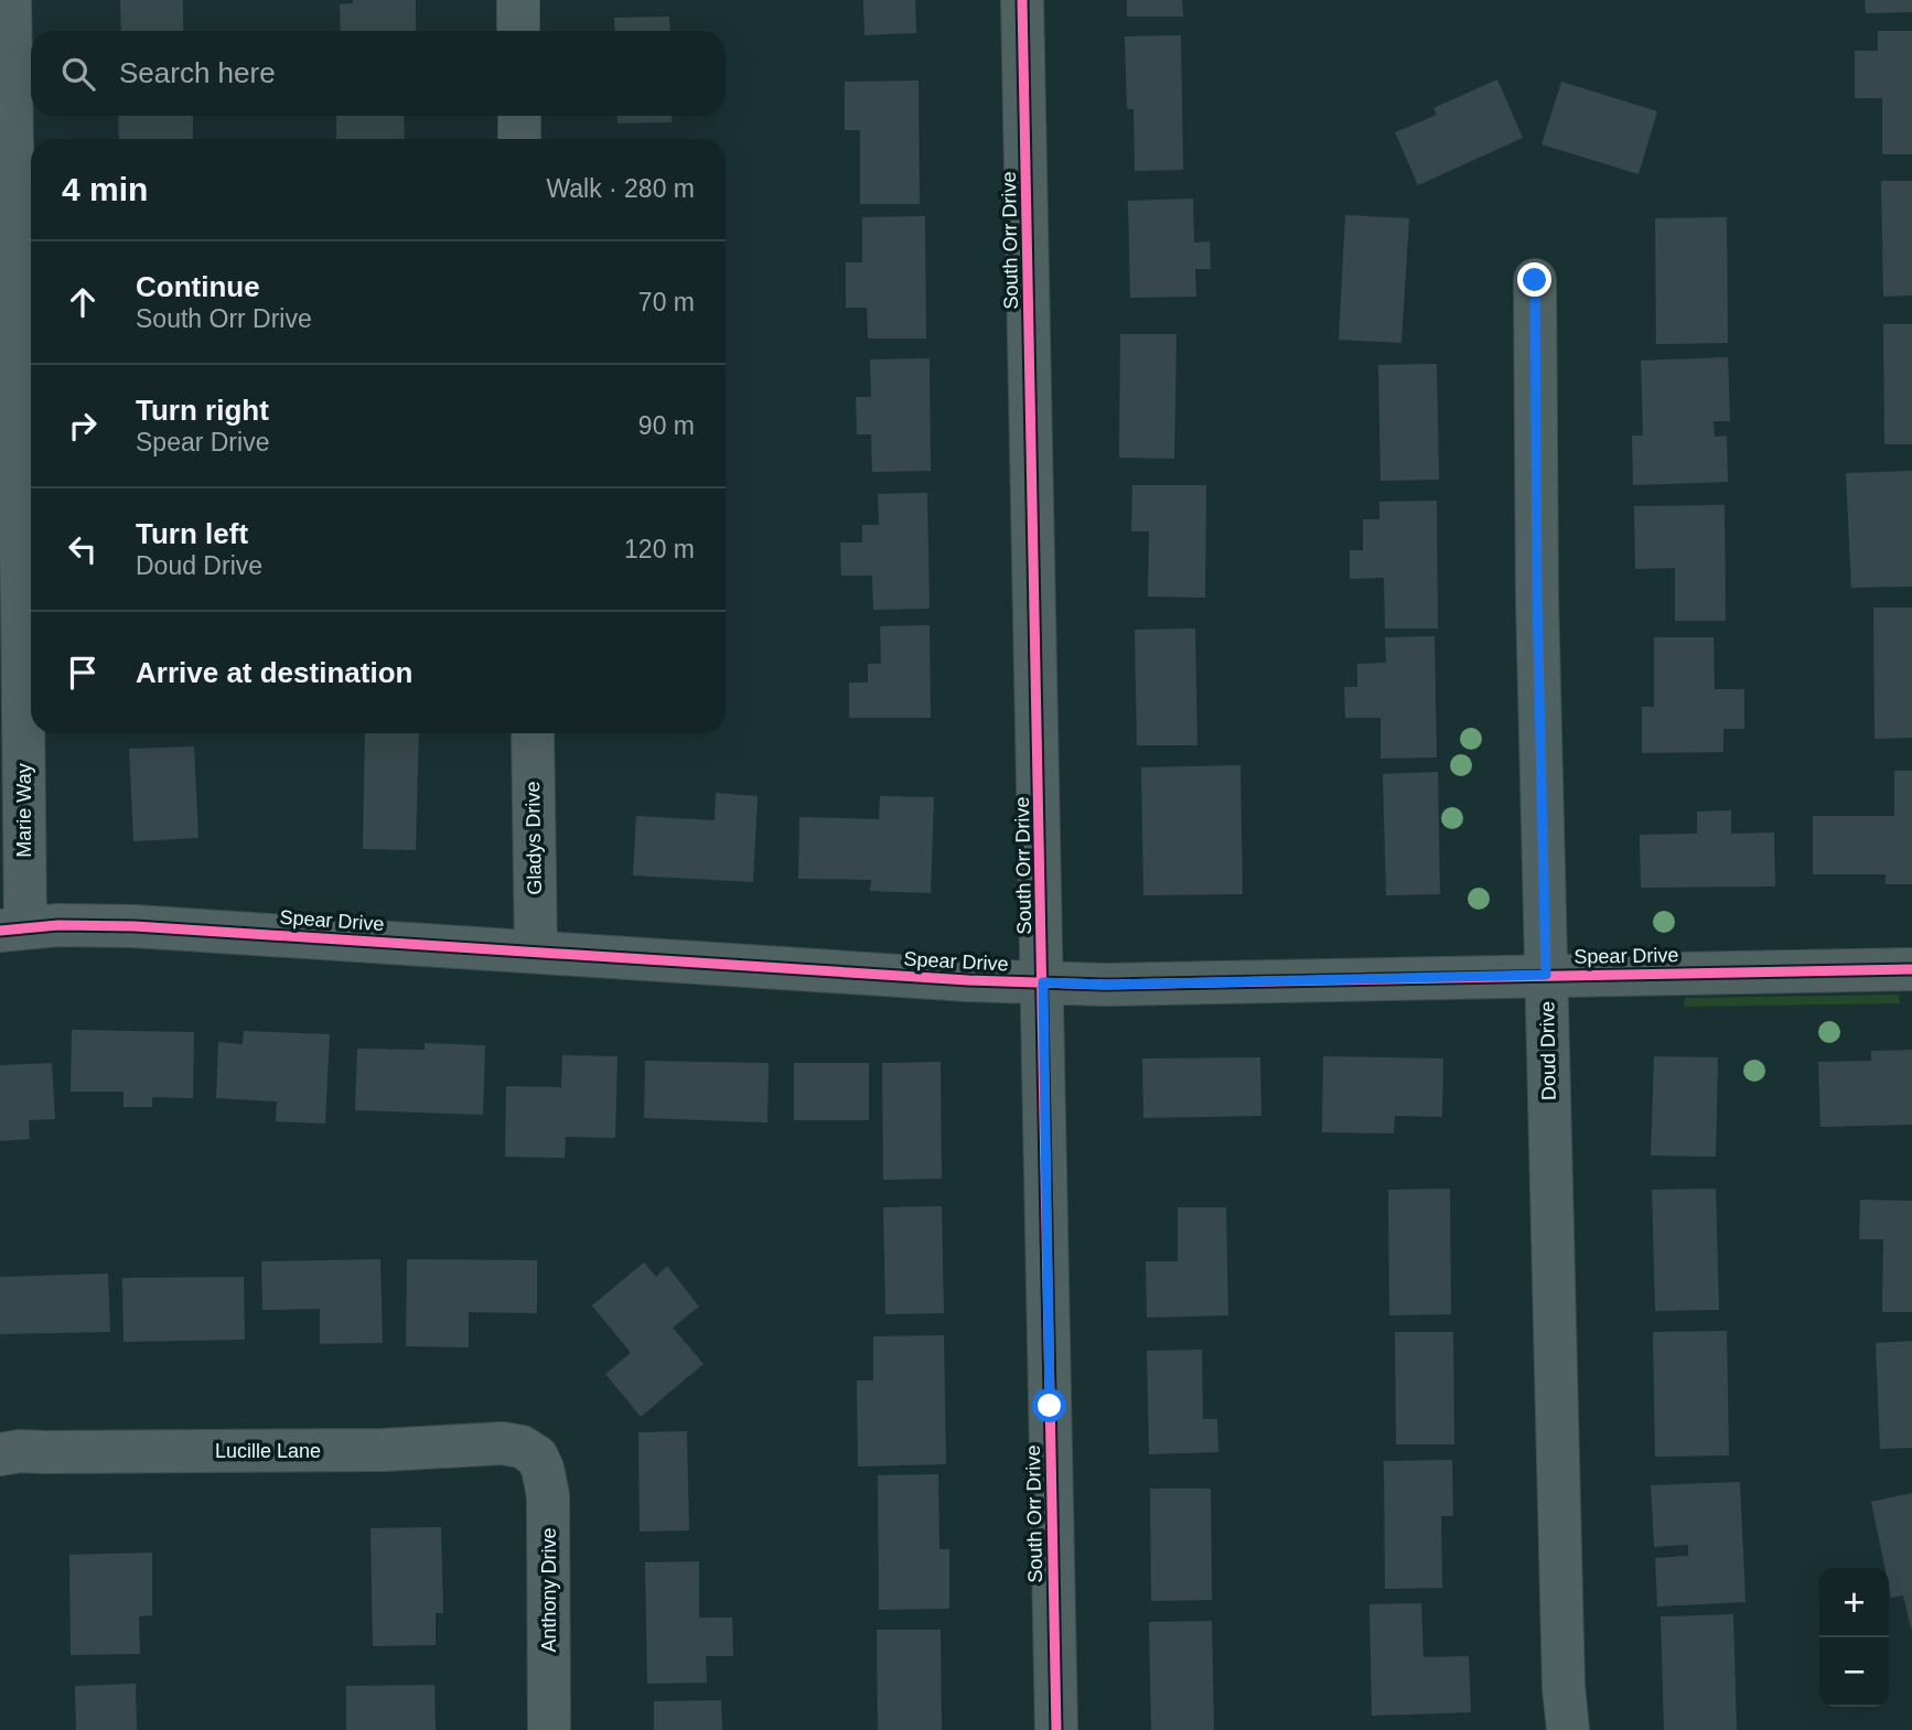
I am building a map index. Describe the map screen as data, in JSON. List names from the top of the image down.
{
  "streets": {
    "street": [
      "South Orr Drive",
      "Marie Way",
      "Gladys Drive",
      "Spear Drive",
      "Doud Drive",
      "Lucille Lane",
      "Anthony Drive"
    ]
  },
  "crossings": [
    ["South Orr Drive", "Spear Drive"],
    ["Marie Way", "Spear Drive"],
    ["Gladys Drive", "Spear Drive"],
    ["Spear Drive", "Doud Drive"],
    ["Lucille Lane", "Anthony Drive"]
  ],
  "page": {
    "search": "Search here",
    "heading": ["4 min", "Walk · 280 m"],
    "list": [
      ["Continue", "South Orr Drive", "70 m"],
      ["Turn right", "Spear Drive", "90 m"],
      ["Turn left", "Doud Drive", "120 m"],
      "Arrive at destination"
    ],
    "map_buttons": ["+", "−"]
  }
}
